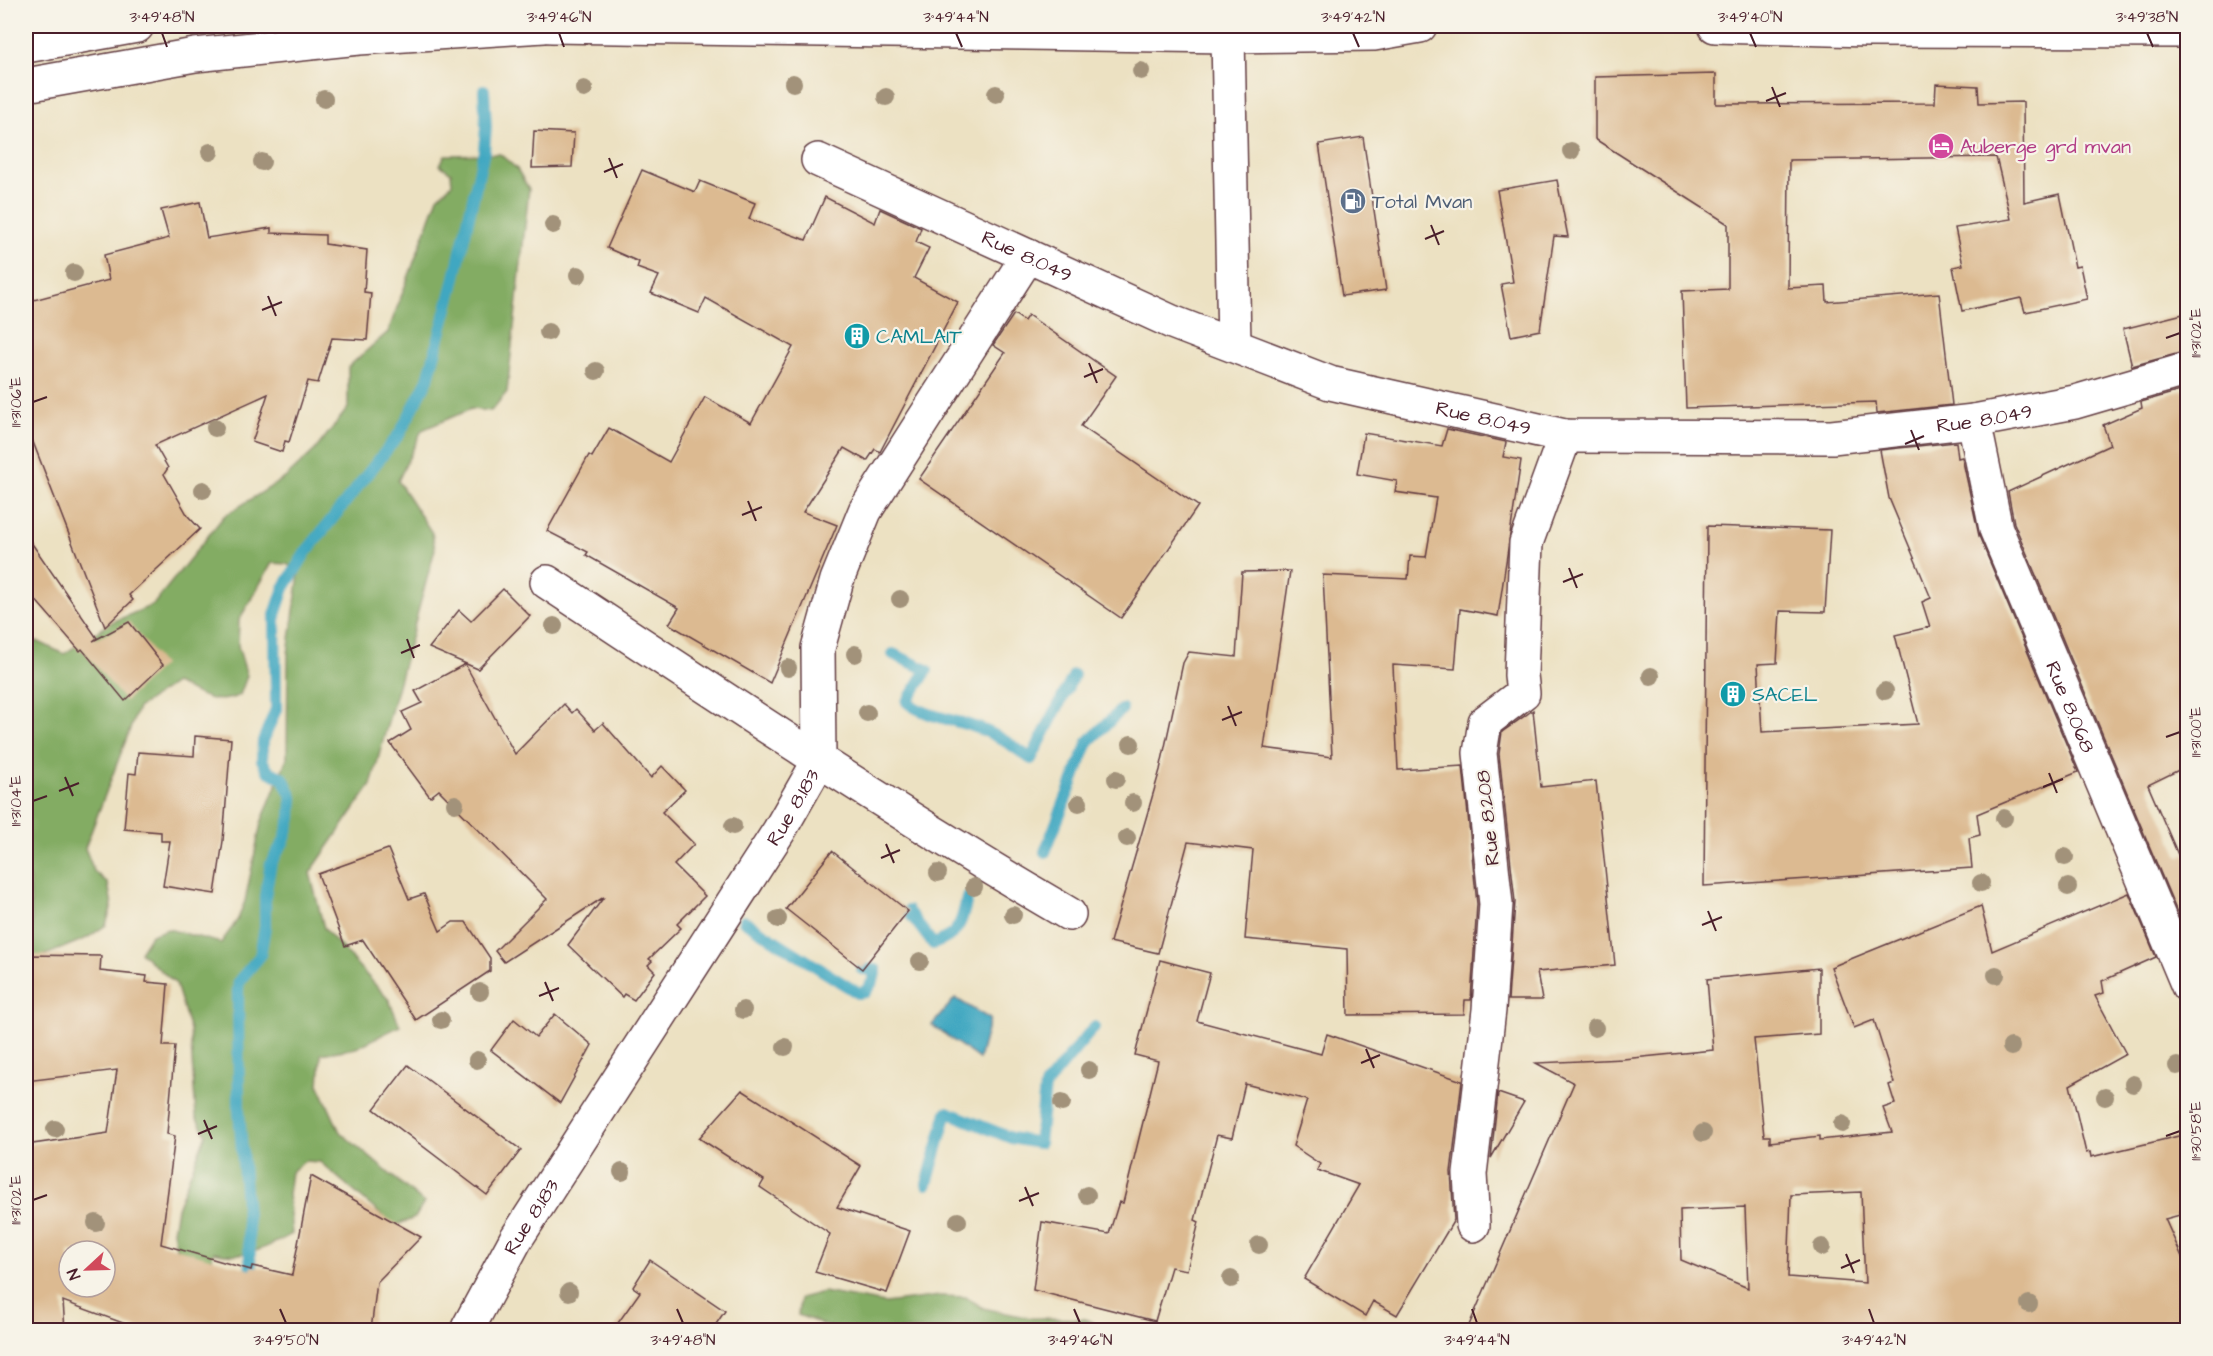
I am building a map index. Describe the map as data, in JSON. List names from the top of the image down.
{
  "streets": {
    "main road": [
      "Rue 8.049",
      "Rue 8.068",
      "Rue 8.183",
      "Rue 8.208"
    ]
  },
  "crossings": [
    ["Rue 8.049", "Rue 8.068"],
    ["Rue 8.049", "Rue 8.183"],
    ["Rue 8.049", "Rue 8.208"]
  ],
  "places": {
    "hotel": ["Auberge grd mvan"],
    "fuel station": ["Total Mvan"],
    "building": ["CAMLAIT", "SACEL"]
  },
  "north": "left",
  "coordinates": [
    "3°49'48\"N",
    "3°49'46\"N",
    "3°49'44\"N",
    "3°49'42\"N",
    "3°49'40\"N",
    "3°49'38\"N",
    "11°31'02\"E",
    "11°31'06\"E",
    "11°31'00\"E",
    "11°31'04\"E",
    "11°30'58\"E",
    "3°49'50\"N"
  ]
}
